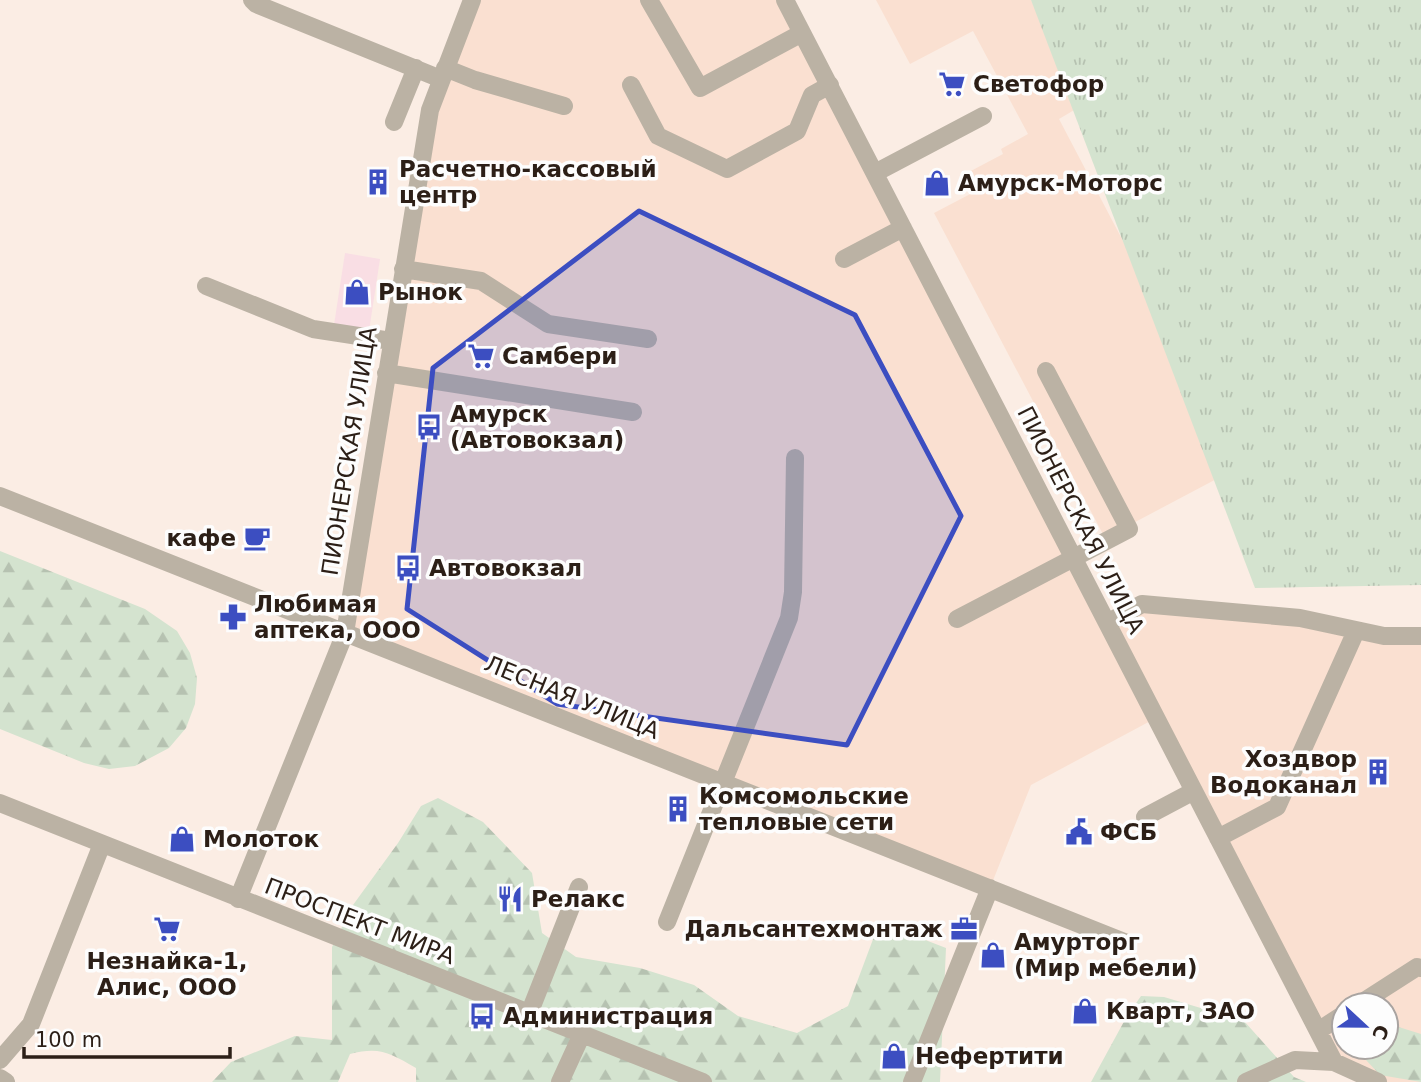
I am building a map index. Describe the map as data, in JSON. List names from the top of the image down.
{
  "streets": {
    "street": ["ПИОНЕРСКАЯ УЛИЦА", "ЛЕСНАЯ УЛИЦА", "ПРОСПЕКТ МИРА"]
  },
  "crossings": [
    ["ПИОНЕРСКАЯ УЛИЦА", "ЛЕСНАЯ УЛИЦА"],
    ["ПИОНЕРСКАЯ УЛИЦА", "ПРОСПЕКТ МИРА"]
  ],
  "places": {
    "supermarket": ["Светофор", "Самбери", "Незнайка-1, Алис, ООО"],
    "building": ["Расчетно-кассовый центр", "Хоздвор Водоканал", "Комсомольские тепловые сети"],
    "shop": [
      "Амурск-Моторс",
      "Рынок",
      "Молоток",
      "Амурторг (Мир мебели)",
      "Кварт, ЗАО",
      "Нефертити"
    ],
    "bus stop": ["Амурск (Автовокзал)", "Автовокзал", "Администрация"],
    "cafe": ["кафе"],
    "pharmacy": ["Любимая аптека, ООО"],
    "public building": ["ФСБ"],
    "restaurant": ["Релакс"],
    "office": ["Дальсантехмонтаж"]
  },
  "scale_bar": "100 m",
  "north": "right"
}
